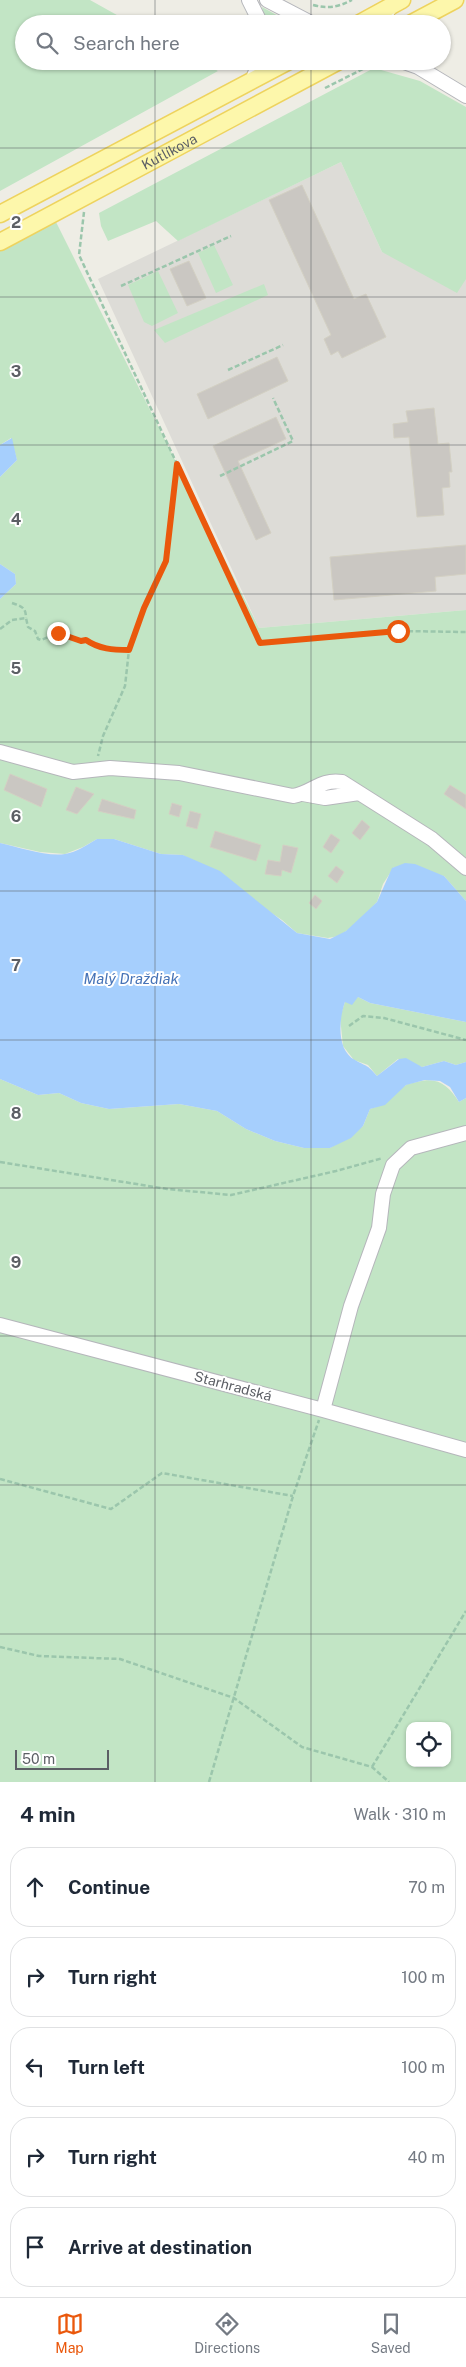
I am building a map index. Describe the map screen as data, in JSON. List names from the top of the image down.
{
  "streets": {
    "main road": ["Kutlíkova"],
    "street": ["Starhradská"]
  },
  "water": ["Malý Draždiak"],
  "scale_bar": "50 m",
  "page": {
    "search": "Search here",
    "scale": "50 m",
    "heading": ["4 min", "Walk · 310 m"],
    "list": [
      ["Continue", "70 m"],
      ["Turn right", "100 m"],
      ["Turn left", "100 m"],
      ["Turn right", "40 m"],
      "Arrive at destination"
    ],
    "nav": ["Map", "Directions", "Saved"]
  },
  "grid": {
    "rows": [
      "2",
      "3",
      "4",
      "5",
      "6",
      "7",
      "8",
      "9"
    ]
  }
}
